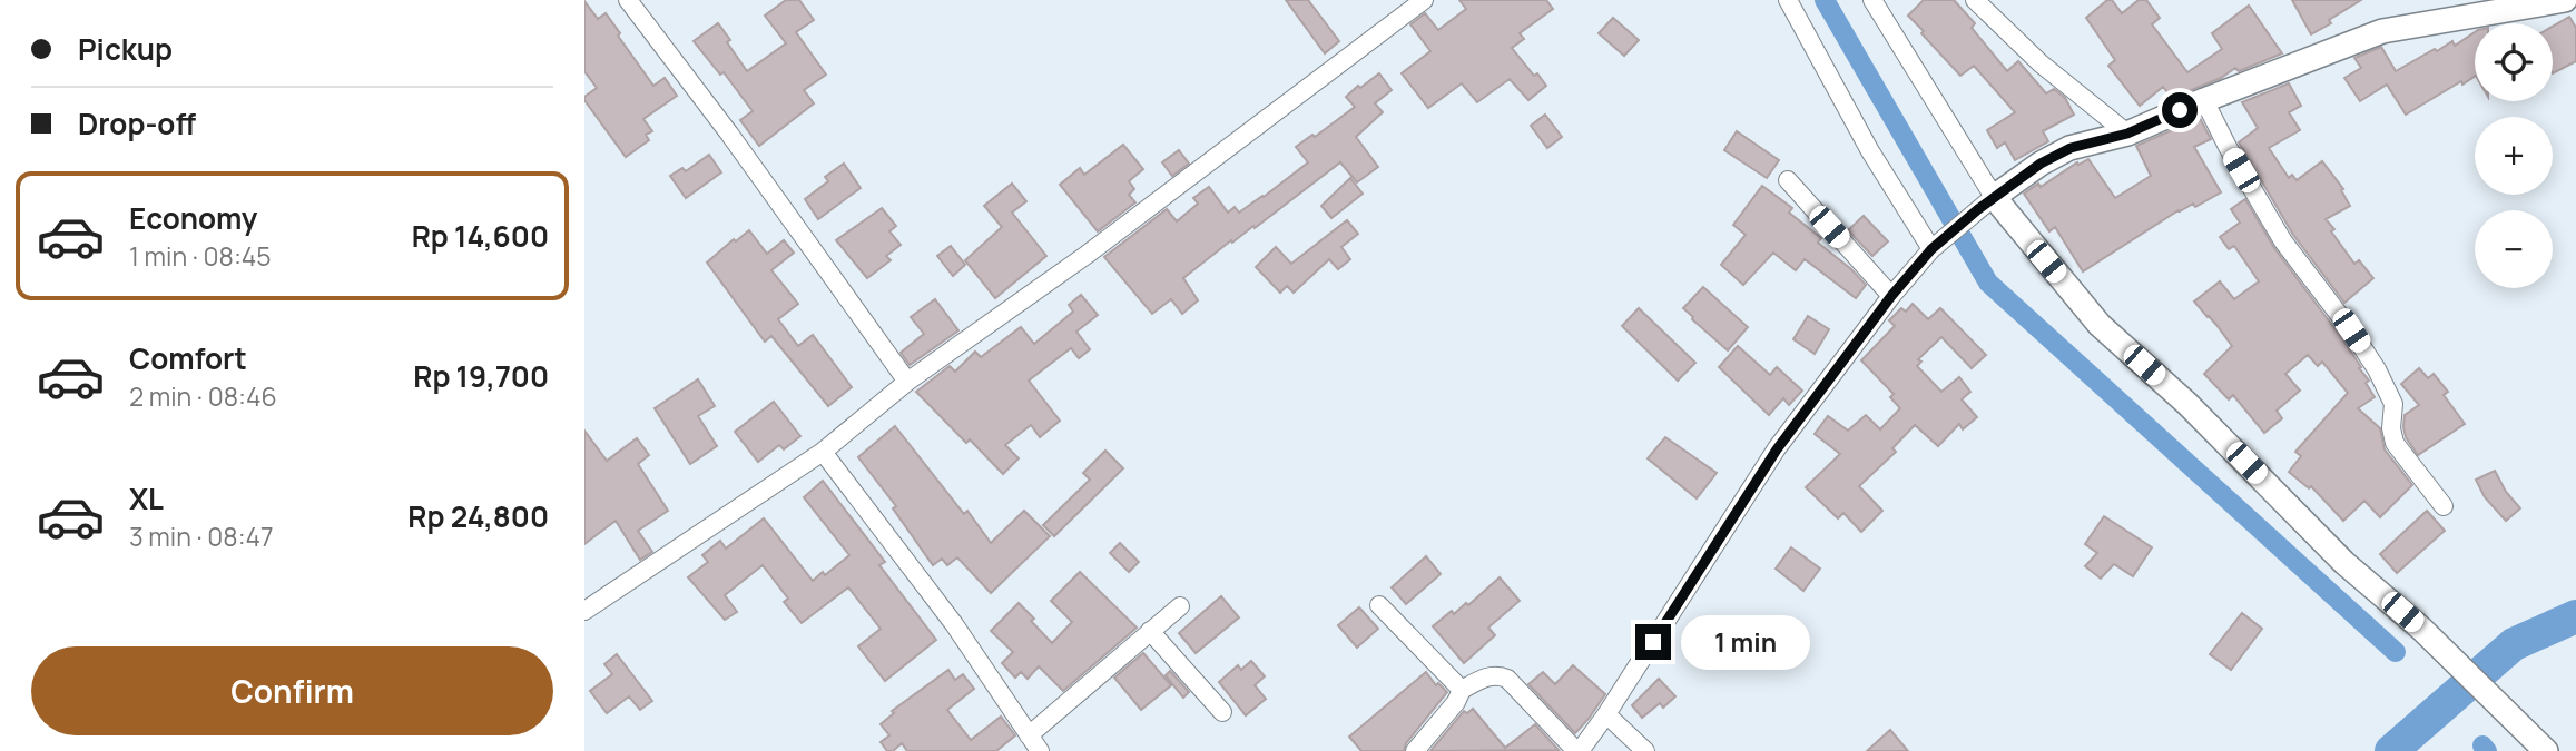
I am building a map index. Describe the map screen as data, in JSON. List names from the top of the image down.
{
  "page": {
    "banner": ["Pickup", "Drop-off"],
    "map_buttons": ["+", "−"],
    "list": [
      {
        "name": "Economy",
        "note": "1 min · 08:45",
        "value": "Rp 14,600"
      },
      {
        "name": "Comfort",
        "note": "2 min · 08:46",
        "value": "Rp 19,700"
      },
      {
        "name": "XL",
        "note": "3 min · 08:47",
        "value": "Rp 24,800"
      }
    ],
    "bubble": "1 min",
    "buttons": "Confirm"
  }
}
